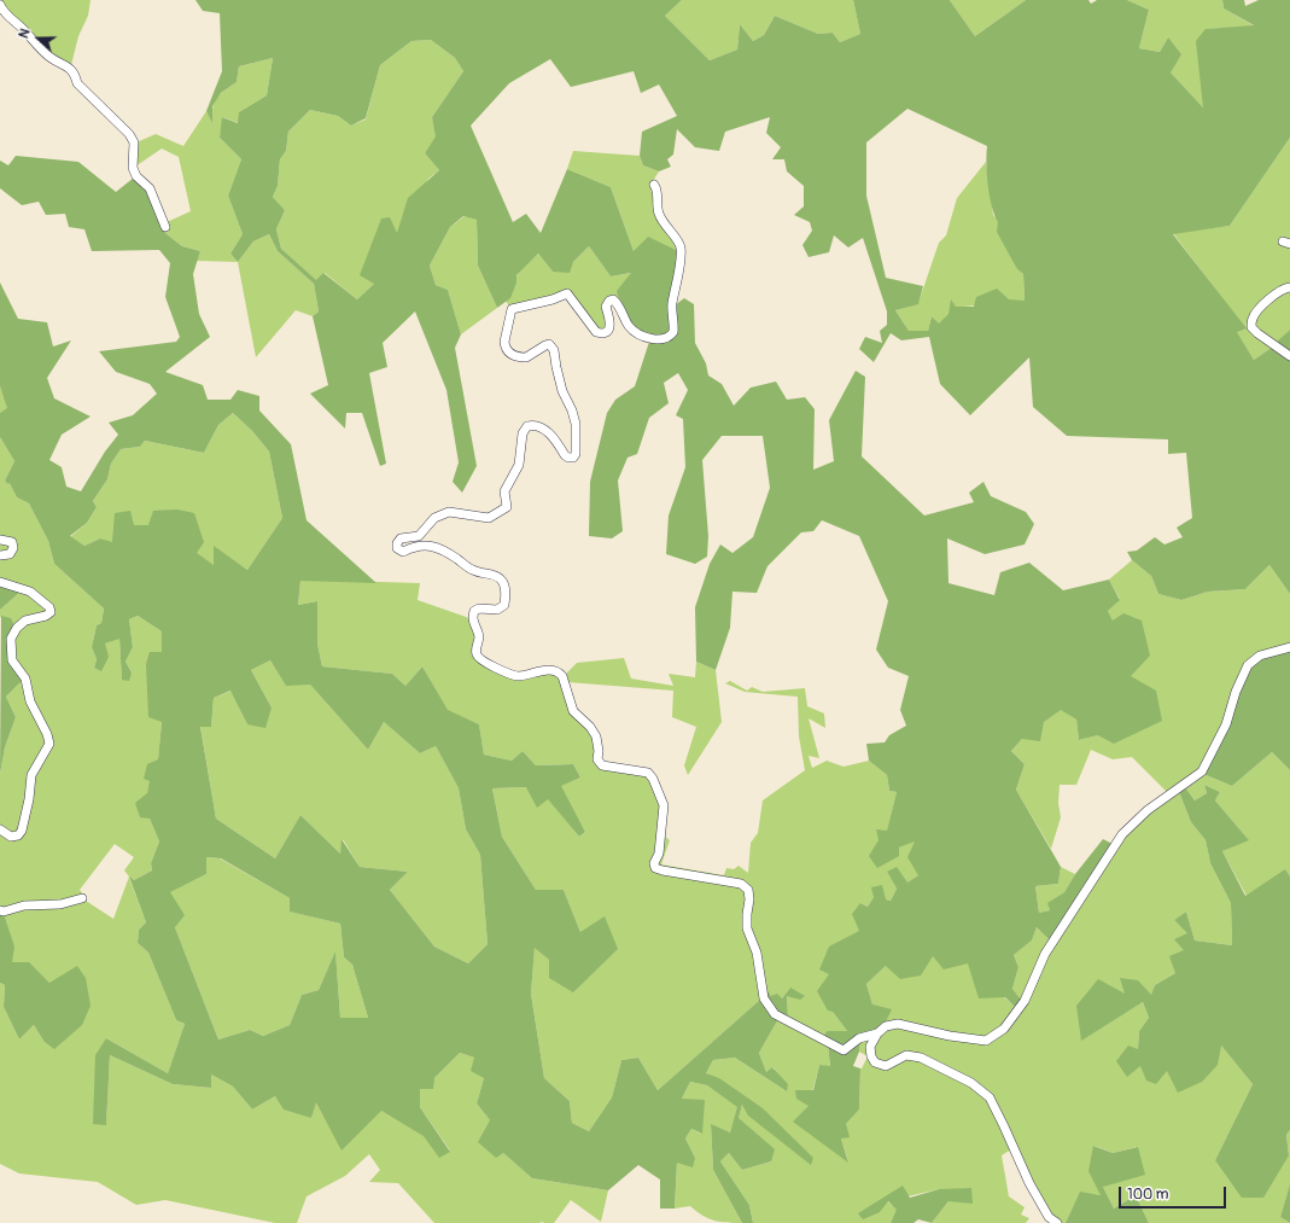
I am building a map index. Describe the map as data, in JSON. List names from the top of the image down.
{
  "scale_bar": "100 m",
  "north": "left"
}
